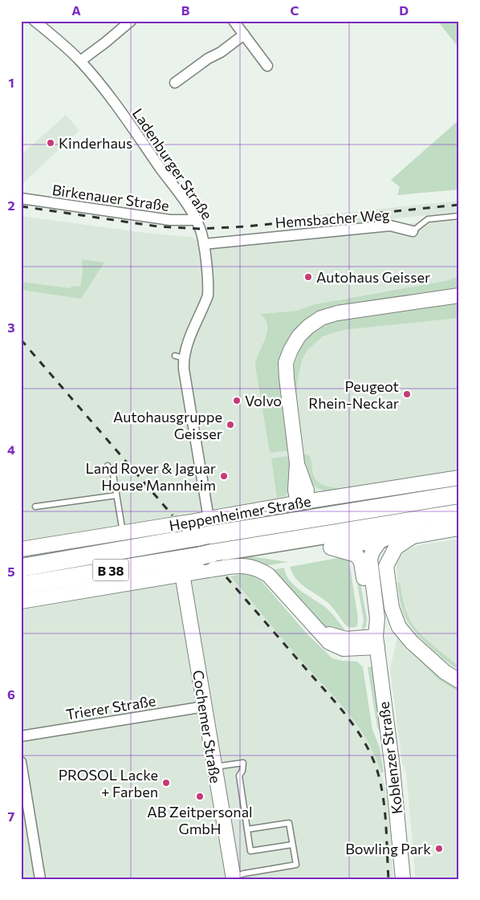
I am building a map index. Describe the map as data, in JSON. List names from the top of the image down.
{
  "streets": {
    "highway": ["B 38"],
    "street": [
      "Ladenburger Straße",
      "Birkenauer Straße",
      "Hemsbacher Weg",
      "Heppenheimer Straße",
      "Trierer Straße",
      "Cochemer Straße",
      "Koblenzer Straße"
    ]
  },
  "crossings": [
    ["Ladenburger Straße", "Birkenauer Straße"],
    ["Ladenburger Straße", "Hemsbacher Weg"],
    ["Ladenburger Straße", "Heppenheimer Straße"],
    ["Heppenheimer Straße", "B 38"],
    ["Trierer Straße", "Cochemer Straße"]
  ],
  "places": [
    "Kinderhaus",
    "Autohaus Geisser",
    "Peugeot Rhein-Neckar",
    "Volvo",
    "Autohausgruppe Geisser",
    "Land Rover & Jaguar House Mannheim",
    "PROSOL Lacke + Farben",
    "AB Zeitpersonal GmbH",
    "Bowling Park"
  ],
  "grid": {
    "columns": [
      "A",
      "B",
      "C",
      "D"
    ],
    "rows": [
      "1",
      "2",
      "3",
      "4",
      "5",
      "6",
      "7"
    ]
  }
}
